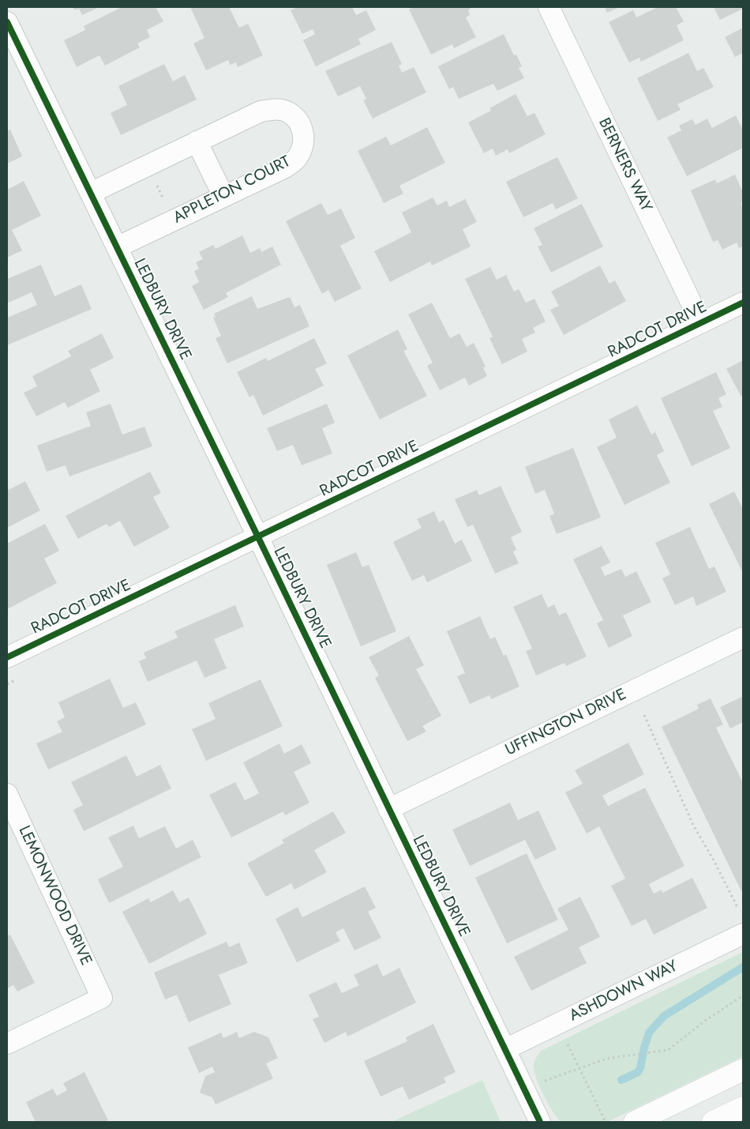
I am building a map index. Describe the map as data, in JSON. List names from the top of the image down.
{
  "streets": {
    "street": [
      "BERNERS WAY",
      "APPLETON COURT",
      "LEDBURY DRIVE",
      "RADCOT DRIVE",
      "UFFINGTON DRIVE",
      "LEMONWOOD DRIVE",
      "ASHDOWN WAY"
    ]
  },
  "crossings": [
    ["BERNERS WAY", "RADCOT DRIVE"],
    ["APPLETON COURT", "LEDBURY DRIVE"],
    ["LEDBURY DRIVE", "RADCOT DRIVE"],
    ["LEDBURY DRIVE", "UFFINGTON DRIVE"],
    ["LEDBURY DRIVE", "ASHDOWN WAY"]
  ]
}
